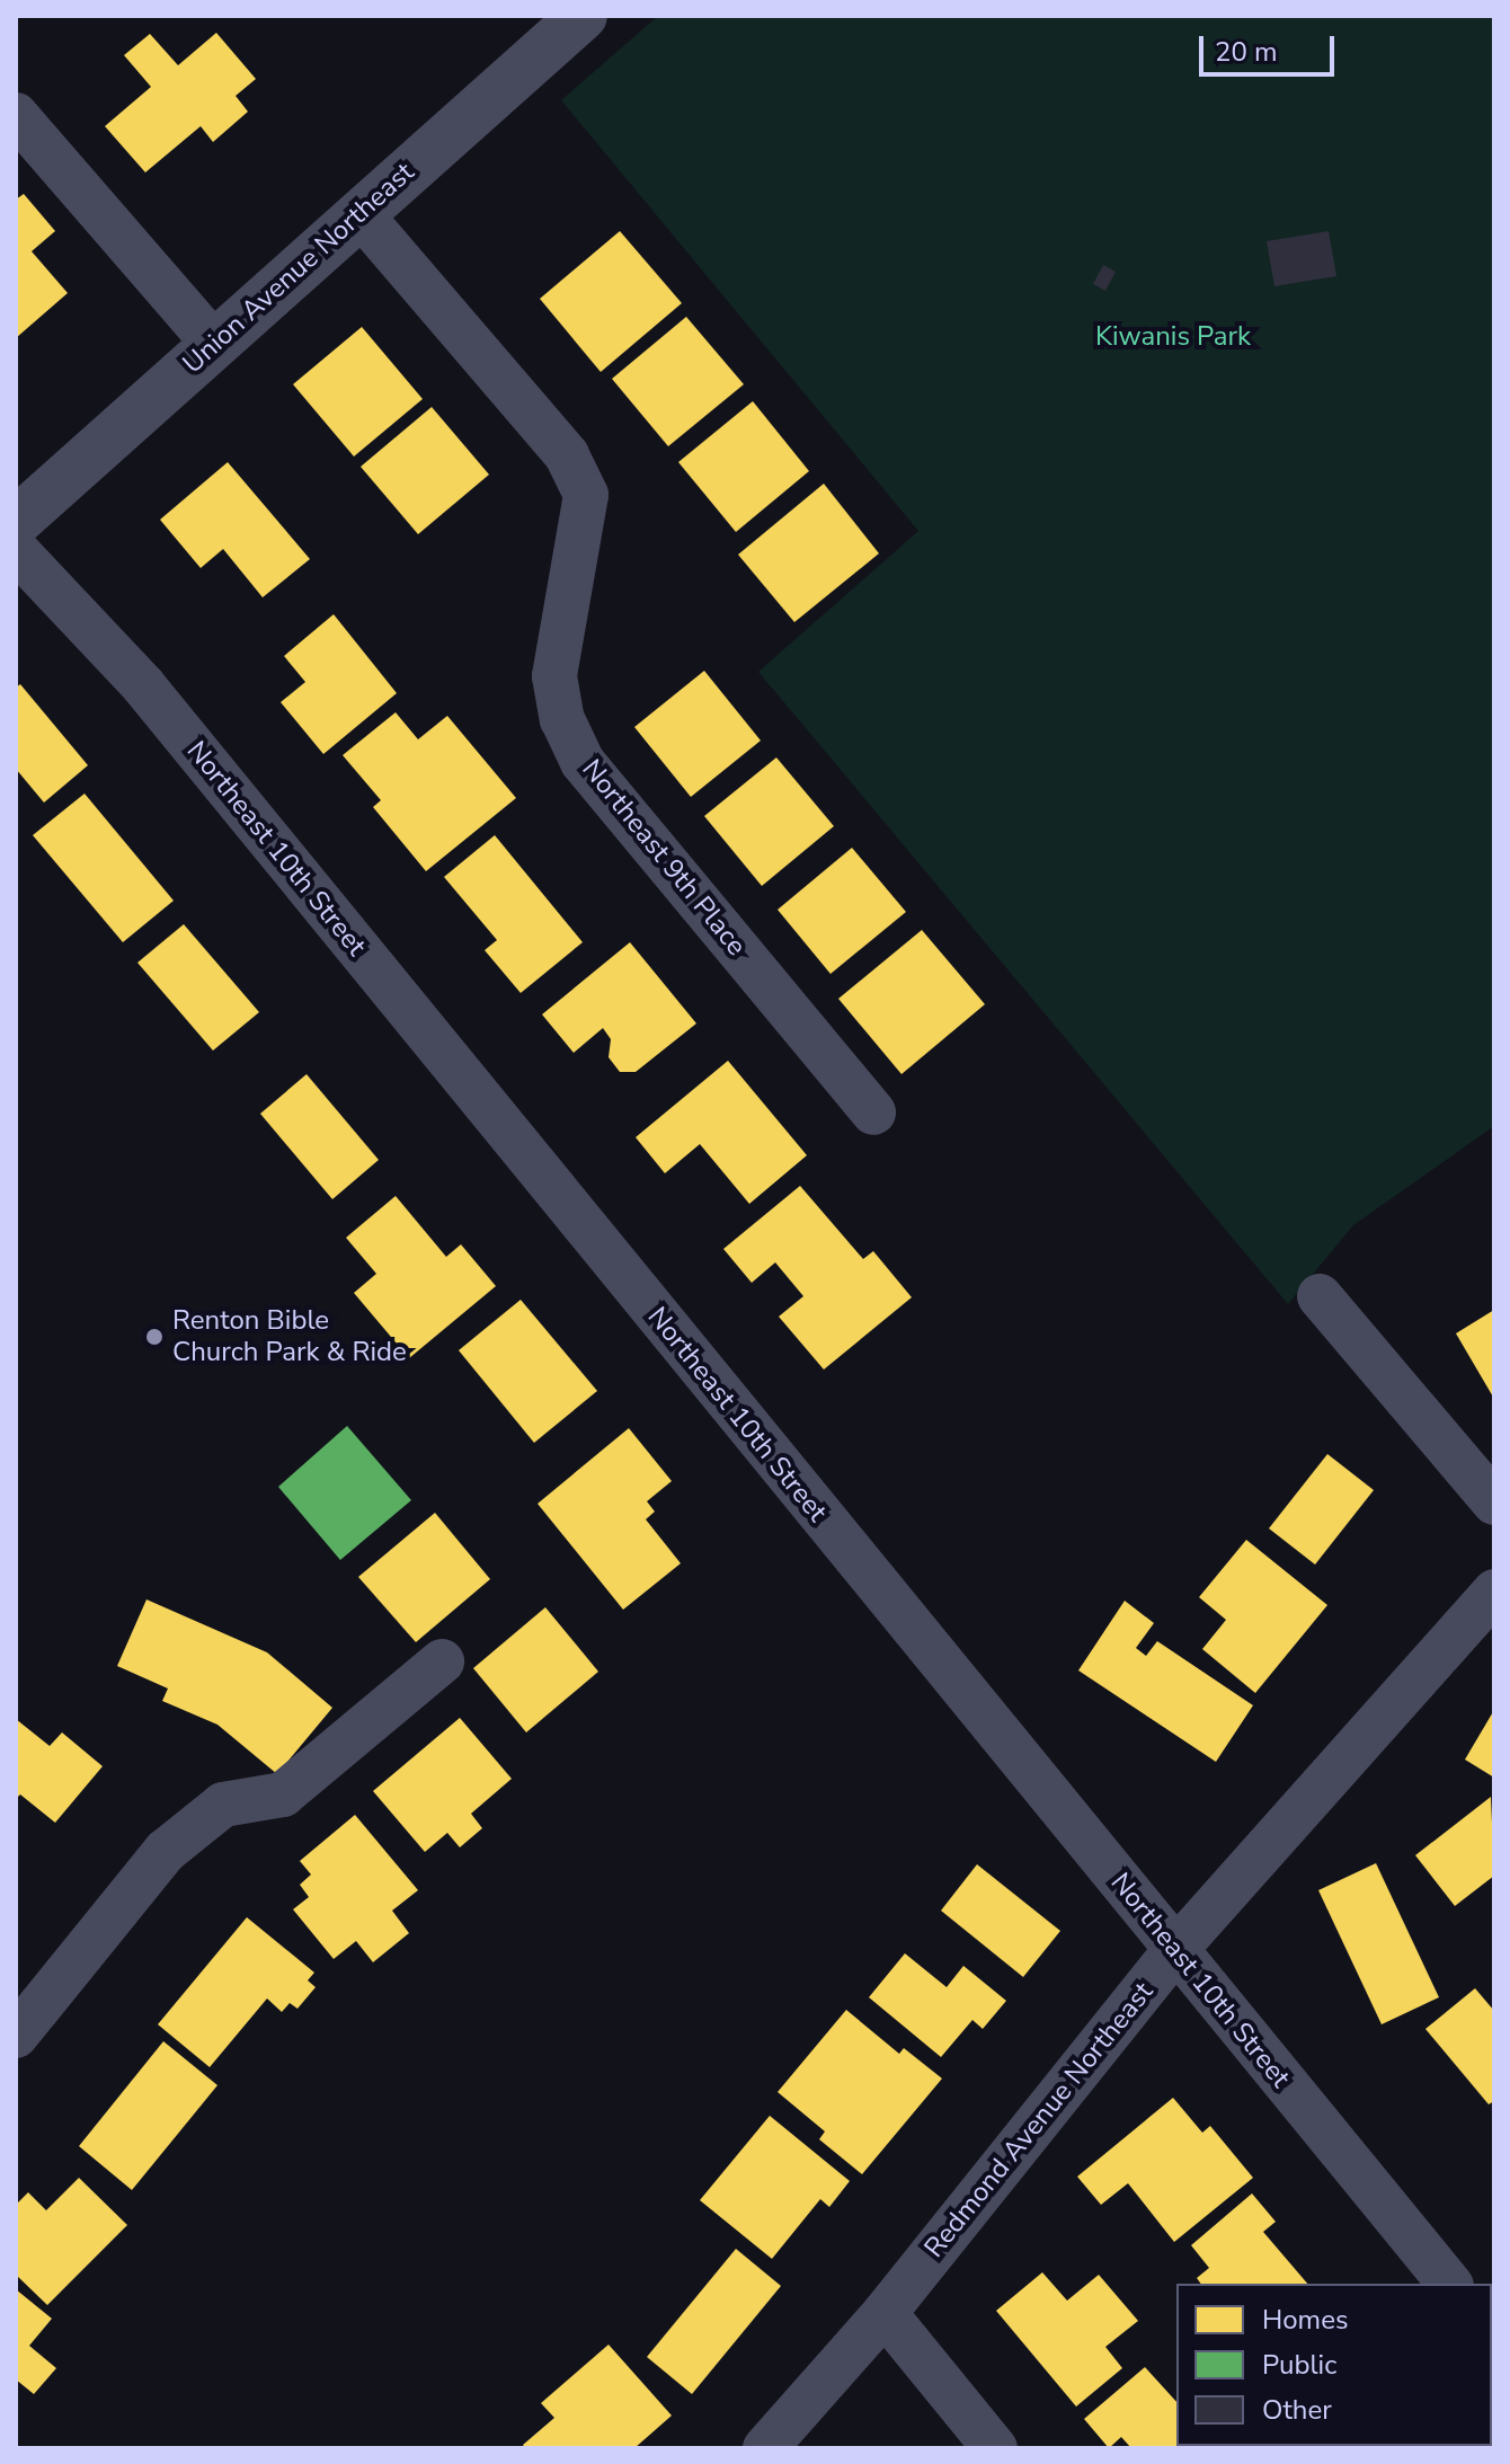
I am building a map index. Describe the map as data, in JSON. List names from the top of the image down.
{
  "streets": {
    "street": [
      "Union Avenue Northeast",
      "Northeast 10th Street",
      "Northeast 9th Place",
      "Redmond Avenue Northeast"
    ]
  },
  "crossings": [
    ["Union Avenue Northeast", "Northeast 9th Place"],
    ["Northeast 10th Street", "Redmond Avenue Northeast"]
  ],
  "parks": ["Kiwanis Park"],
  "places": ["Renton Bible Church Park & Ride"],
  "legend": ["Homes", "Public", "Other"],
  "scale_bar": "20 m"
}
